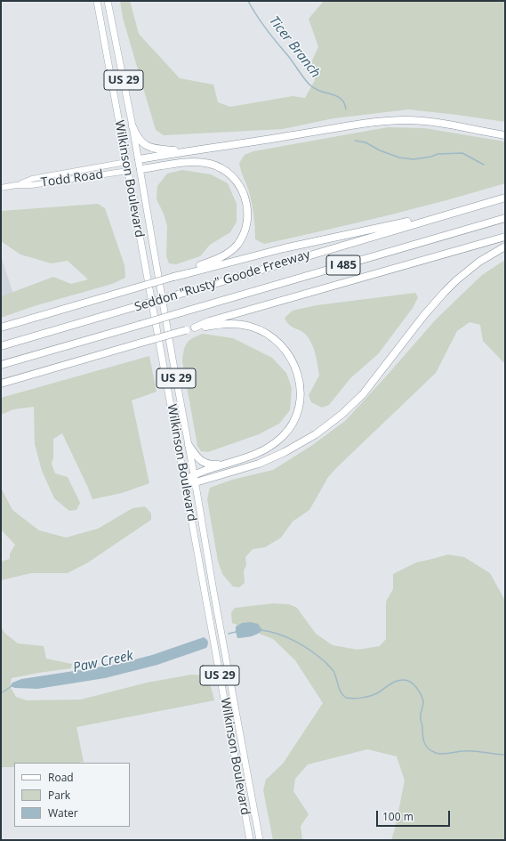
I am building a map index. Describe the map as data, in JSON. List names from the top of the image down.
{
  "streets": {
    "highway": ["I 485", "Seddon \"Rusty\" Goode Freeway"],
    "main road": ["US 29", "Wilkinson Boulevard"],
    "street": ["Todd Road"]
  },
  "crossings": [
    ["Todd Road", "Wilkinson Boulevard"]
  ],
  "water": ["Ticer Branch", "Paw Creek"],
  "legend": ["Road", "Park", "Water"],
  "scale_bar": "100 m"
}
